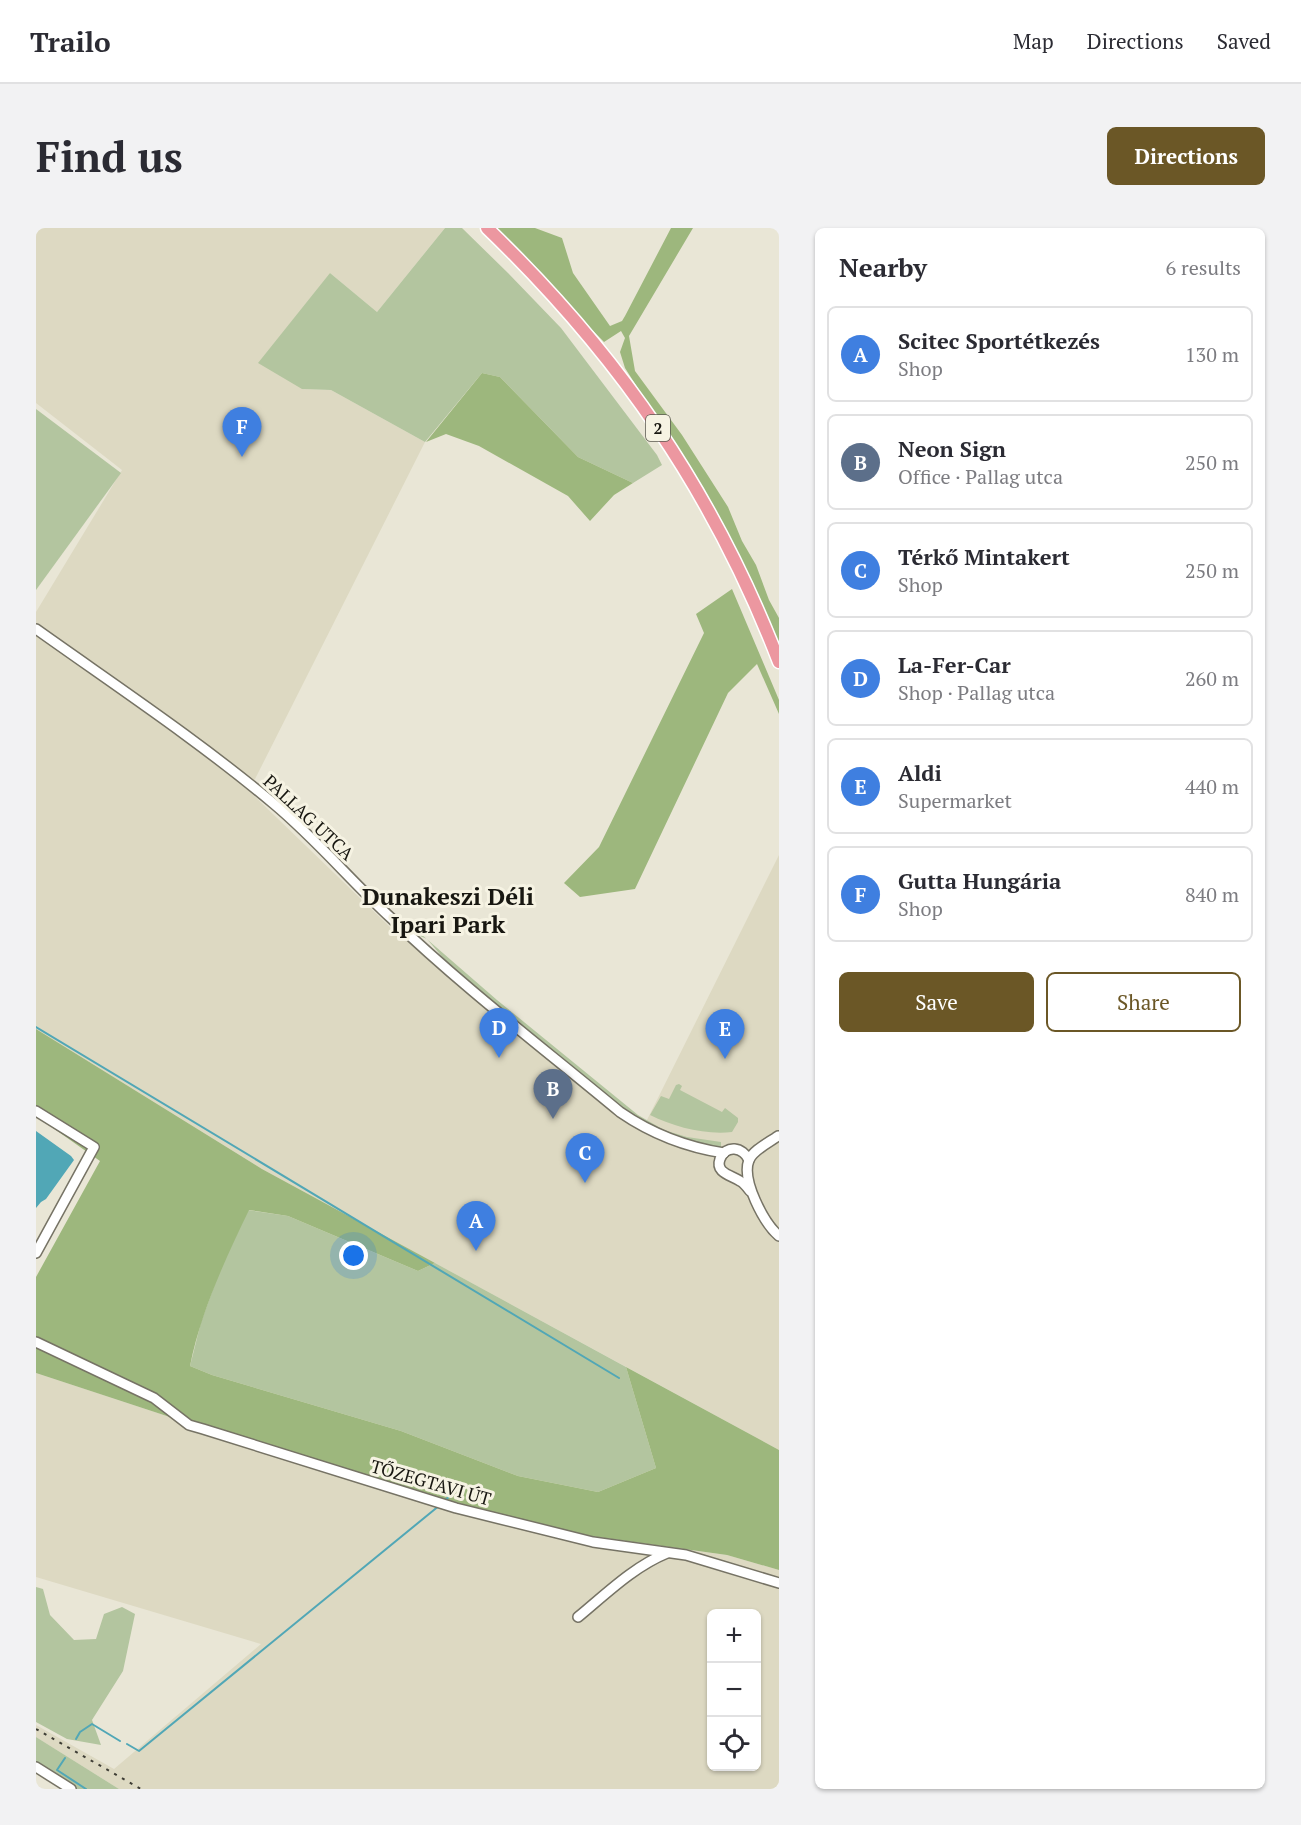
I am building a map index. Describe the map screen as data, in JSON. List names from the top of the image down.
{
  "streets": {
    "main road": ["2"],
    "street": ["PALLAG UTCA", "TŐZEGTAVI ÚT"]
  },
  "districts": ["Dunakeszi Déli Ipari Park"],
  "page": {
    "header": "Trailo",
    "nav": ["Map", "Directions", "Saved"],
    "buttons": [
      "Directions",
      ["Save", "Share"]
    ],
    "title": "Find us",
    "heading": ["Nearby", "6 results"],
    "list": [
      {
        "mark": "A",
        "name": "Scitec Sportétkezés",
        "note": "Shop",
        "value": "130 m"
      },
      {
        "mark": "B",
        "name": "Neon Sign",
        "note": "Office · Pallag utca",
        "value": "250 m"
      },
      {
        "mark": "C",
        "name": "Térkő Mintakert",
        "note": "Shop",
        "value": "250 m"
      },
      {
        "mark": "D",
        "name": "La-Fer-Car",
        "note": "Shop · Pallag utca",
        "value": "260 m"
      },
      {
        "mark": "E",
        "name": "Aldi",
        "note": "Supermarket",
        "value": "440 m"
      },
      {
        "mark": "F",
        "name": "Gutta Hungária",
        "note": "Shop",
        "value": "840 m"
      }
    ],
    "pins": [
      "F",
      "D",
      "E",
      "B",
      "C",
      "A"
    ],
    "map_buttons": ["+", "−"]
  }
}
